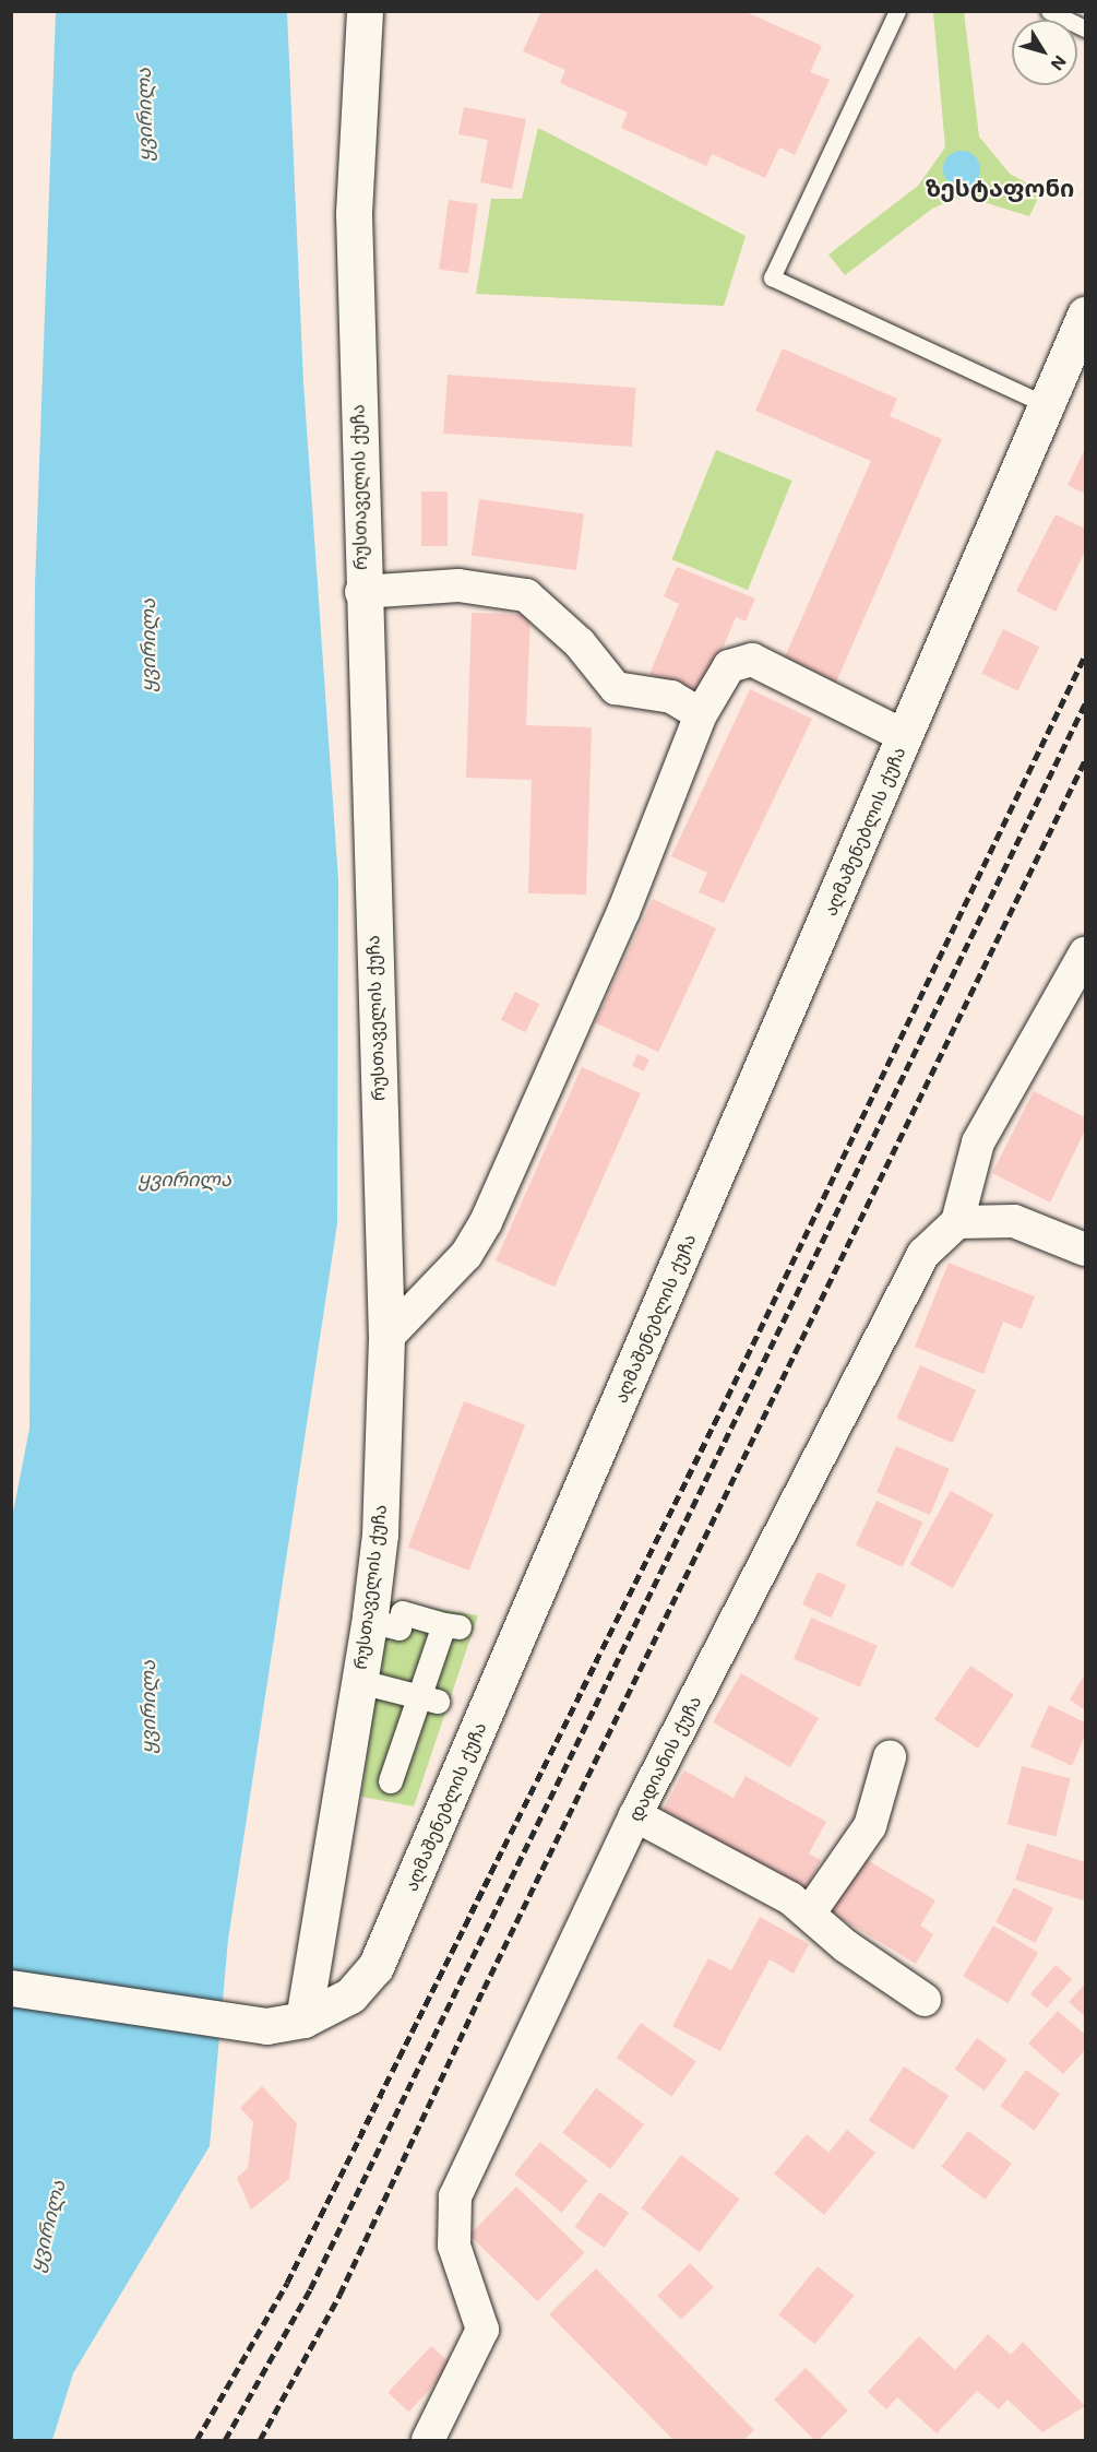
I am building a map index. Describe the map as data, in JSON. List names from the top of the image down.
{
  "streets": {
    "main road": ["რუსთაველის ქუჩა", "აღმაშენებლის ქუჩა"],
    "street": ["დადიანის ქუჩა"]
  },
  "crossings": [
    ["რუსთაველის ქუჩა", "აღმაშენებლის ქუჩა"]
  ],
  "districts": ["ზესტაფონი"],
  "water": ["ყვირილა"],
  "north": "bottom right"
}
